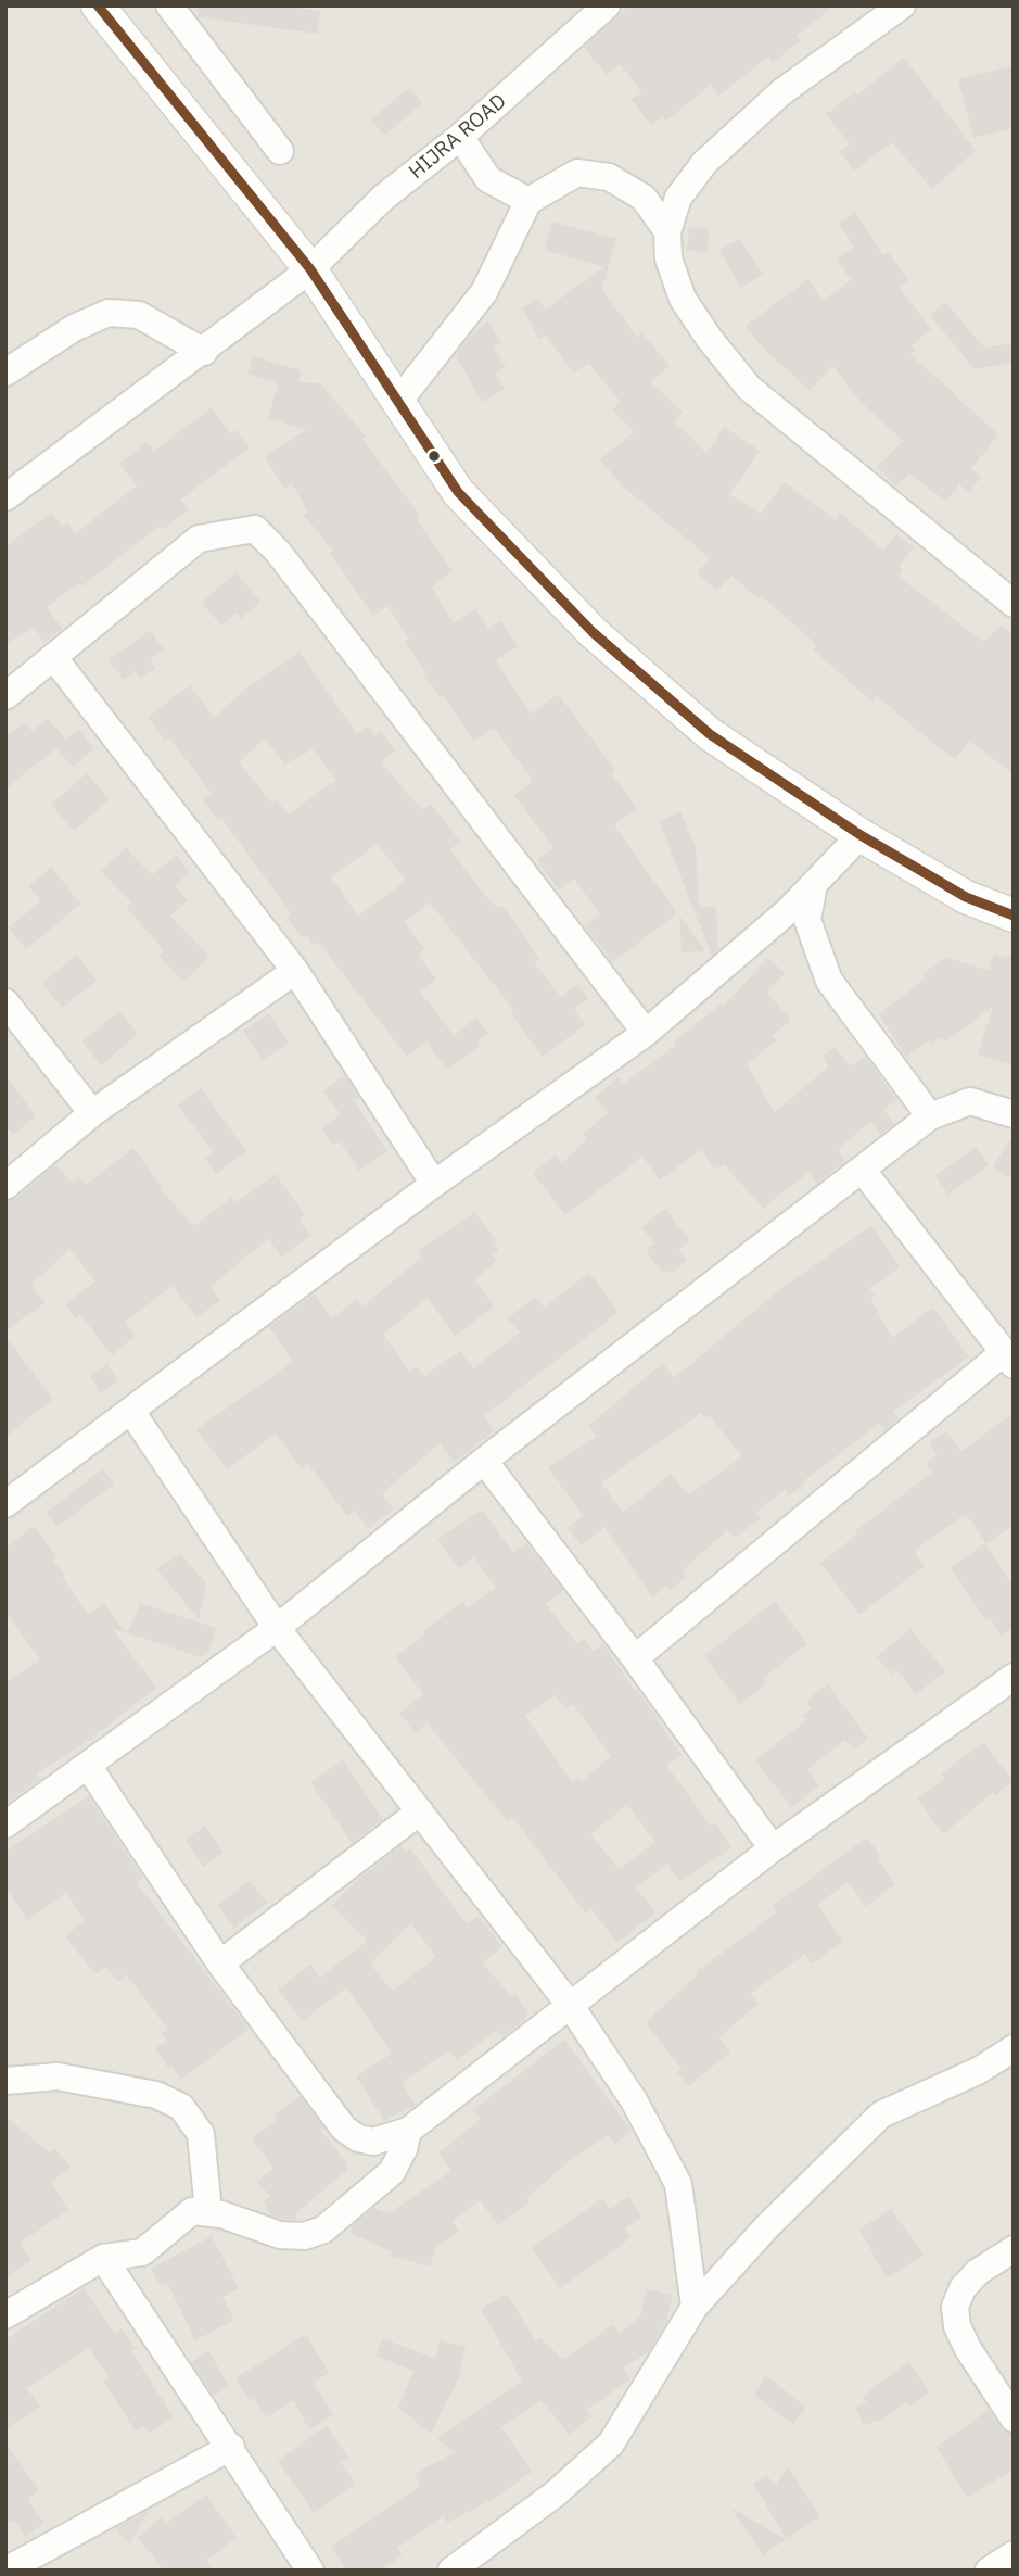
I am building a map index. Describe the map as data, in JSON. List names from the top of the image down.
{
  "streets": {
    "street": ["HIJRA ROAD"]
  }
}
